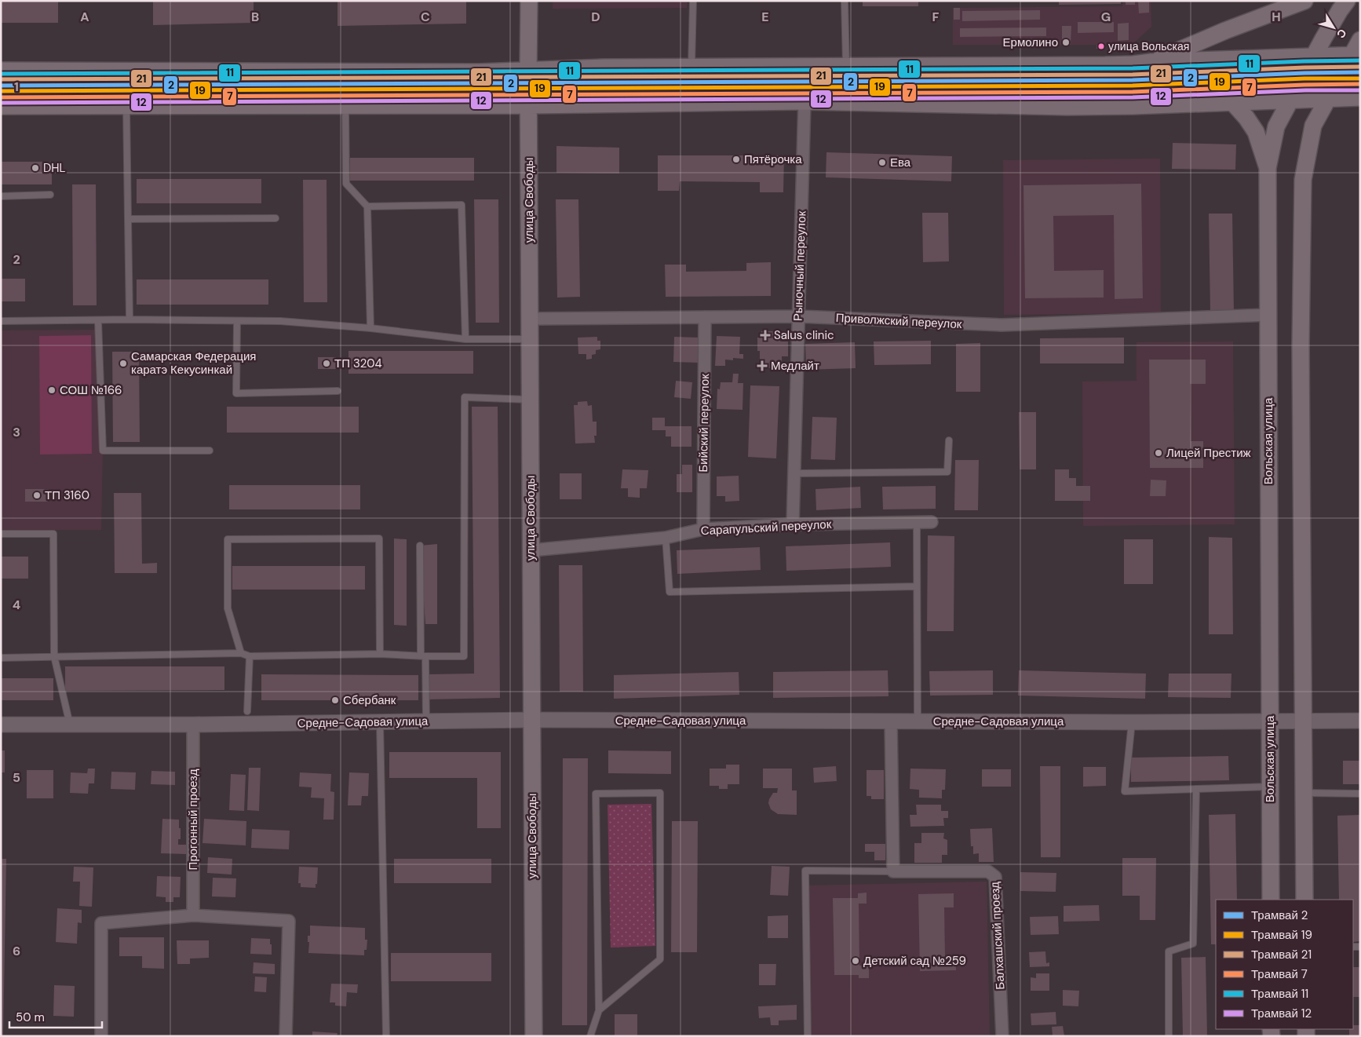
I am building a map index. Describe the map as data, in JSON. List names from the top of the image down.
{
  "streets": {
    "main road": ["улица Свободы", "Вольская улица"],
    "street": [
      "Рыночный переулок",
      "Приволжский переулок",
      "Бийский переулок",
      "Сарапульский переулок",
      "Средне-Садовая улица",
      "Прогонный проезд",
      "Балхашский проезд"
    ]
  },
  "crossings": [
    ["улица Свободы", "Приволжский переулок"],
    ["улица Свободы", "Сарапульский переулок"],
    ["улица Свободы", "Средне-Садовая улица"],
    ["Рыночный переулок", "Приволжский переулок"],
    ["Рыночный переулок", "Сарапульский переулок"],
    ["Приволжский переулок", "Бийский переулок"],
    ["Приволжский переулок", "Вольская улица"],
    ["Бийский переулок", "Сарапульский переулок"],
    ["Вольская улица", "Средне-Садовая улица"],
    ["Средне-Садовая улица", "Прогонный проезд"]
  ],
  "places": {
    "other": [
      "Ермолино",
      "улица Вольская",
      "Пятёрочка",
      "Ева",
      "DHL",
      "Самарская Федерация каратэ Кекусинкай",
      "ТП 3204",
      "СОШ №166",
      "Лицей Престиж",
      "ТП 3160",
      "Сбербанк",
      "Детский сад №259"
    ],
    "health": ["Salus clinic", "Медлайт"]
  },
  "lines": [
    "tram line 11",
    "tram line 21",
    "tram line 2",
    "tram line 19",
    "tram line 7",
    "tram line 12"
  ],
  "legend": [
    "Трамвай 2",
    "Трамвай 19",
    "Трамвай 21",
    "Трамвай 7",
    "Трамвай 11",
    "Трамвай 12"
  ],
  "scale_bar": "50 m",
  "north": "bottom right",
  "grid": {
    "columns": [
      "A",
      "B",
      "C",
      "D",
      "E",
      "F",
      "G",
      "H"
    ],
    "rows": [
      "1",
      "2",
      "3",
      "4",
      "5",
      "6"
    ]
  }
}
